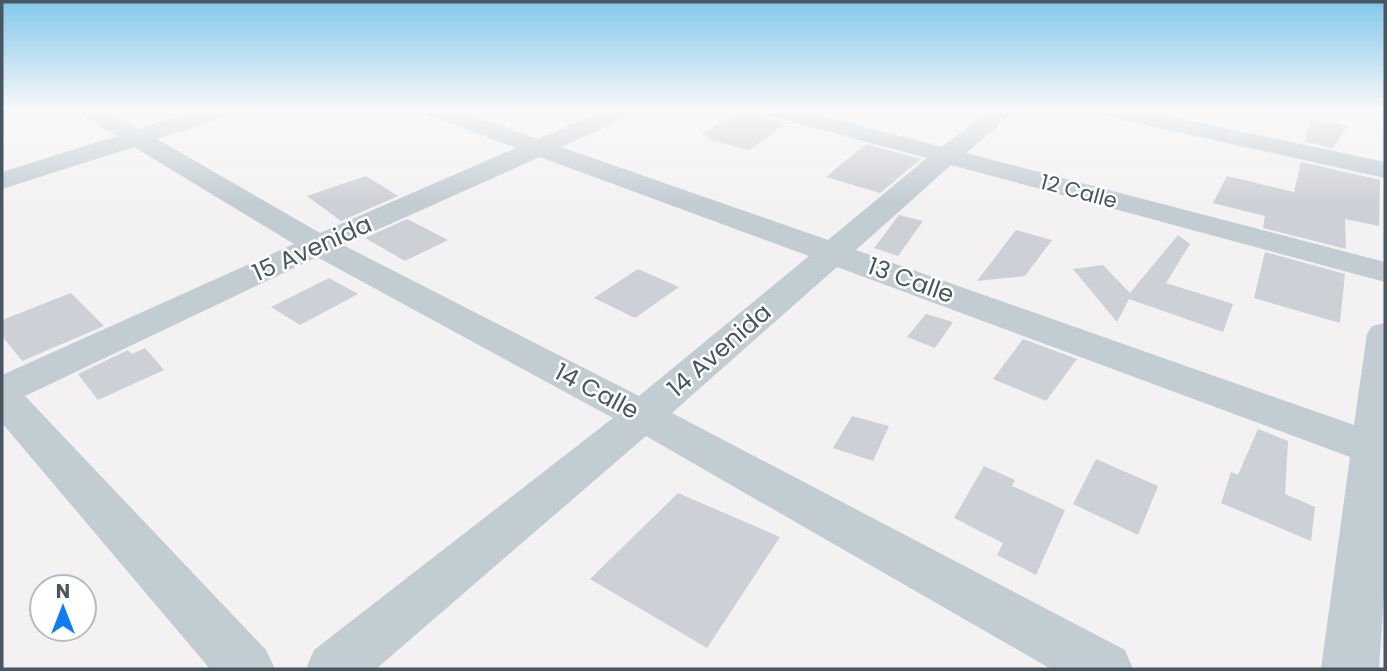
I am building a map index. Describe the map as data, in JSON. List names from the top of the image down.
{
  "streets": {
    "street": [
      "12 Calle",
      "15 Avenida",
      "13 Calle",
      "14 Avenida",
      "14 Calle"
    ]
  },
  "crossings": [
    ["12 Calle", "14 Avenida"],
    ["15 Avenida", "13 Calle"],
    ["15 Avenida", "14 Calle"],
    ["13 Calle", "14 Avenida"],
    ["14 Avenida", "14 Calle"]
  ],
  "north": "top"
}
